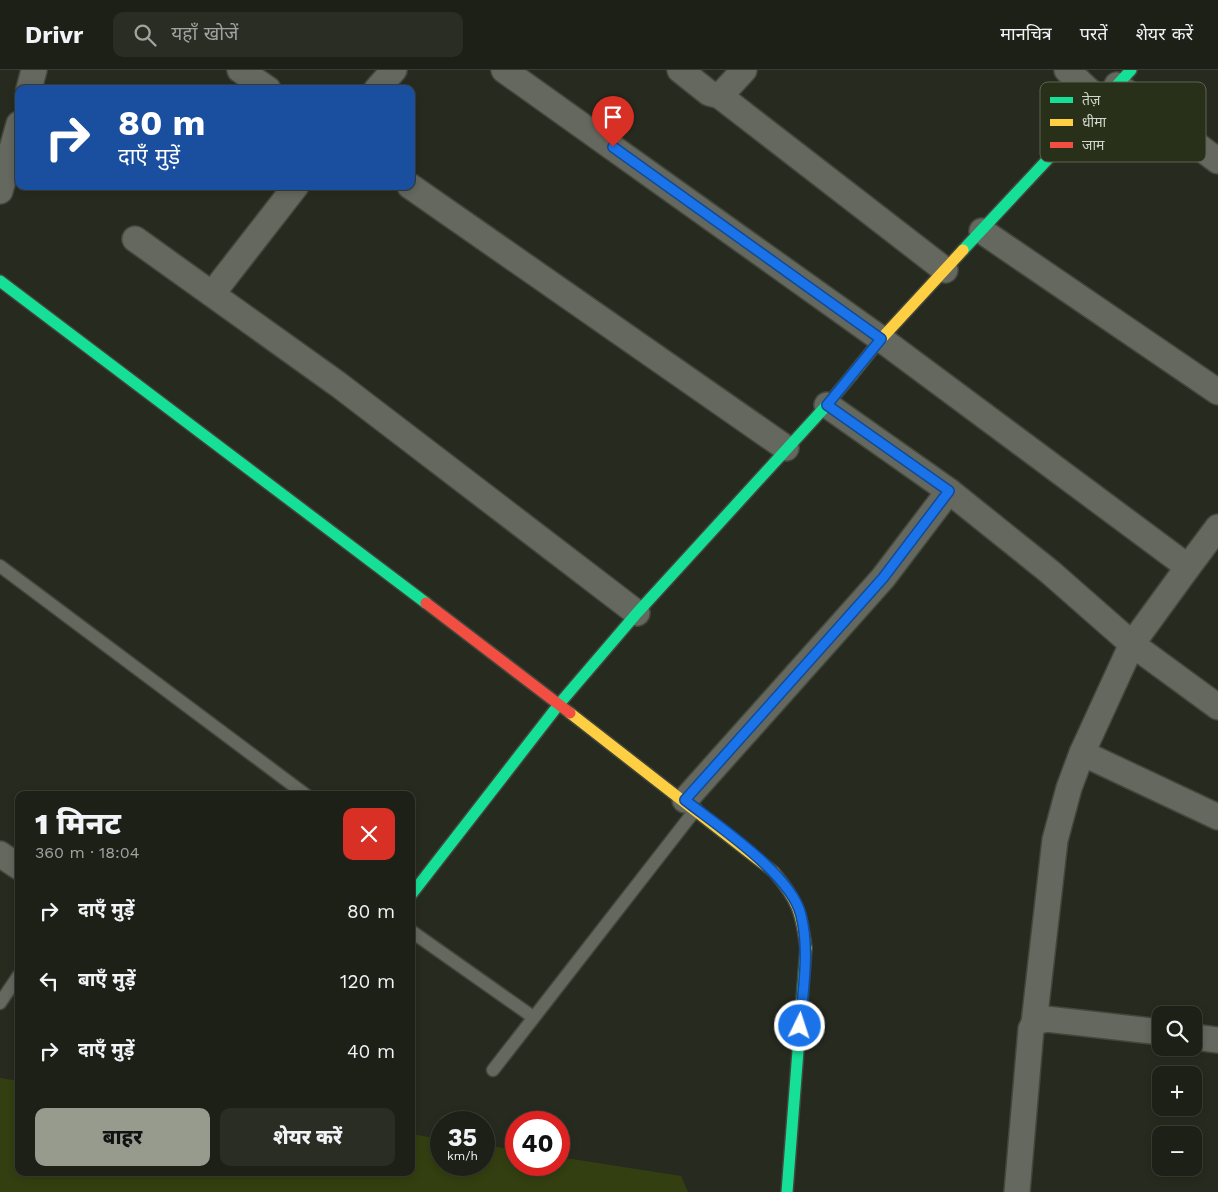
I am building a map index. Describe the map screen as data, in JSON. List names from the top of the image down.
{
  "legend": ["तेज़", "धीमा", "जाम"],
  "page": {
    "header": "Drivr",
    "search": "यहाँ खोजें",
    "nav": ["मानचित्र", "परतें", "शेयर करें"],
    "turn": ["80 m", "दाएँ मुड़ें"],
    "heading": ["1 मिनट", "360 m · 18:04"],
    "list": [
      {
        "name": "दाएँ मुड़ें",
        "value": "80 m"
      },
      {
        "name": "बाएँ मुड़ें",
        "value": "120 m"
      },
      {
        "name": "दाएँ मुड़ें",
        "value": "40 m"
      }
    ],
    "map_buttons": ["+", "−"],
    "buttons": ["बाहर", "शेयर करें"],
    "speed": "35 km/h",
    "limit": "40"
  }
}
